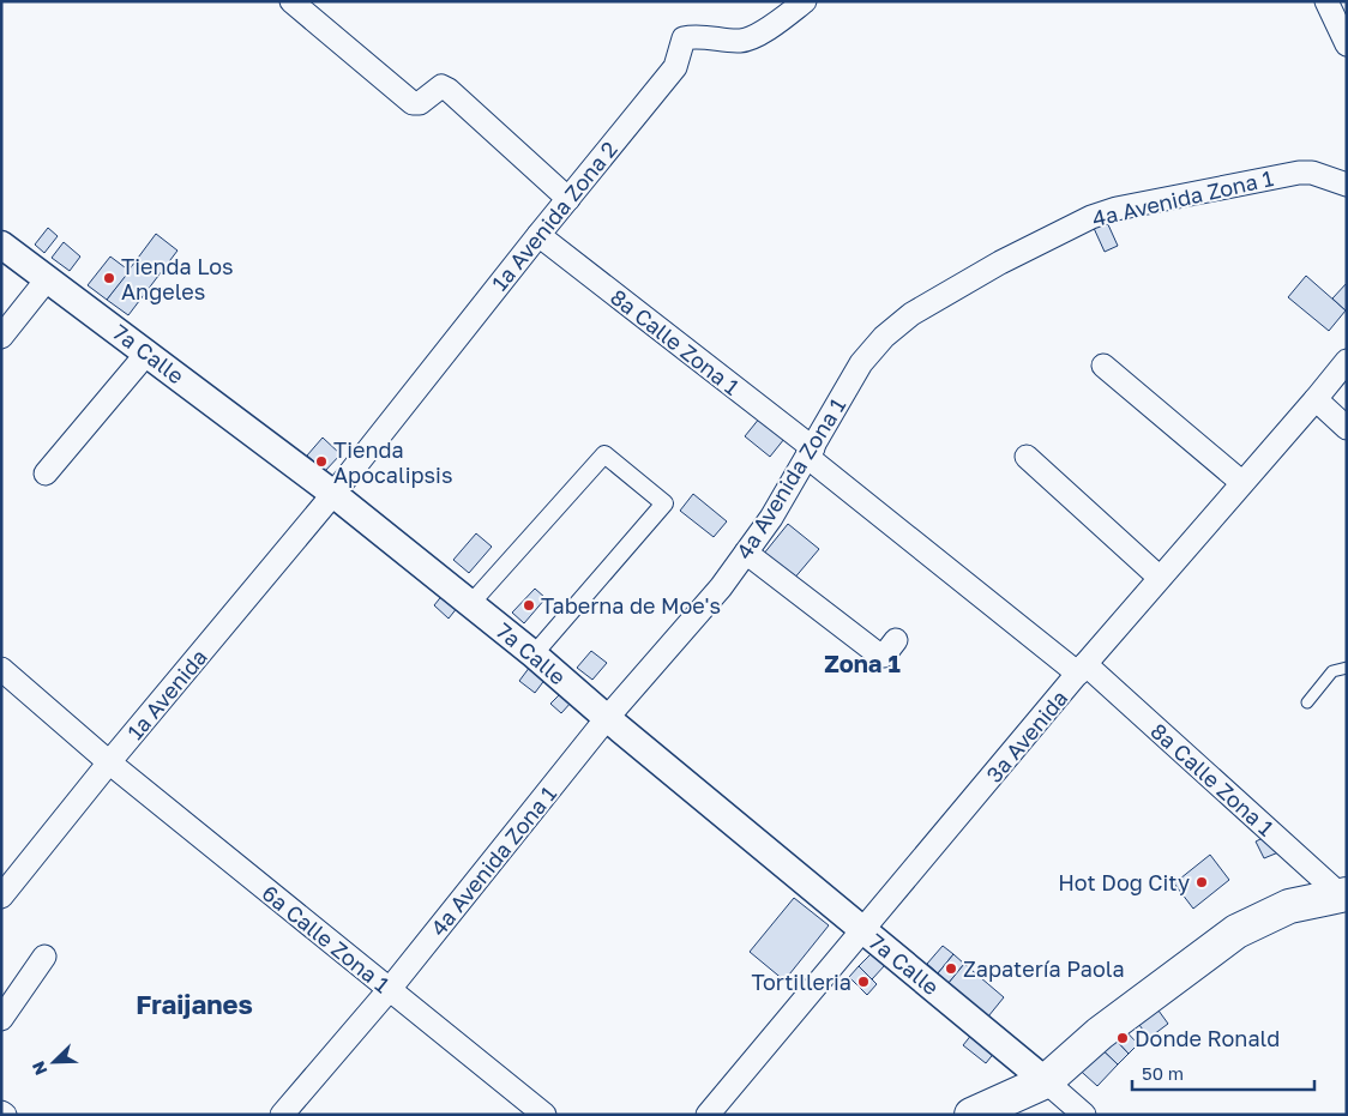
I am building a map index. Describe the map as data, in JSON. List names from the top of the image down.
{
  "streets": {
    "street": [
      "4a Avenida Zona 1",
      "1a Avenida Zona 2",
      "8a Calle Zona 1",
      "7a Calle",
      "1a Avenida",
      "3a Avenida",
      "6a Calle Zona 1"
    ]
  },
  "crossings": [
    ["4a Avenida Zona 1", "8a Calle Zona 1"],
    ["4a Avenida Zona 1", "7a Calle"],
    ["4a Avenida Zona 1", "6a Calle Zona 1"],
    ["1a Avenida Zona 2", "8a Calle Zona 1"],
    ["1a Avenida Zona 2", "7a Calle"],
    ["1a Avenida Zona 2", "1a Avenida"],
    ["8a Calle Zona 1", "3a Avenida"],
    ["7a Calle", "1a Avenida"],
    ["7a Calle", "3a Avenida"],
    ["1a Avenida", "6a Calle Zona 1"]
  ],
  "districts": ["Zona 1", "Fraijanes"],
  "places": [
    "Tienda Los Angeles",
    "Tienda Apocalipsis",
    "Taberna de Moe's",
    "Hot Dog City",
    "Zapatería Paola",
    "Tortilleria",
    "Donde Ronald"
  ],
  "scale_bar": "50 m",
  "north": "bottom left"
}
